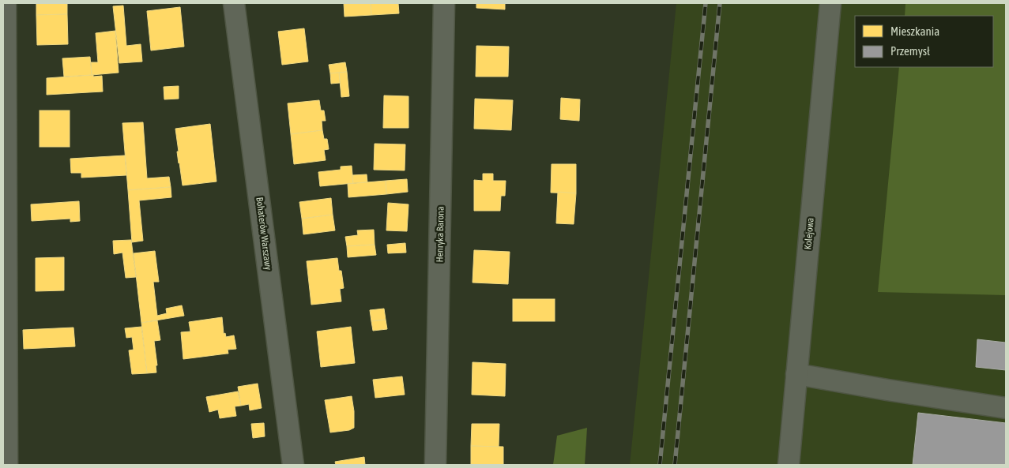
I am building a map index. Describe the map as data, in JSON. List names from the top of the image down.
{
  "streets": {
    "street": ["Bohaterów Warszawy", "Kolejowa", "Henryka Barona"]
  },
  "legend": ["Mieszkania", "Przemysł"]
}
